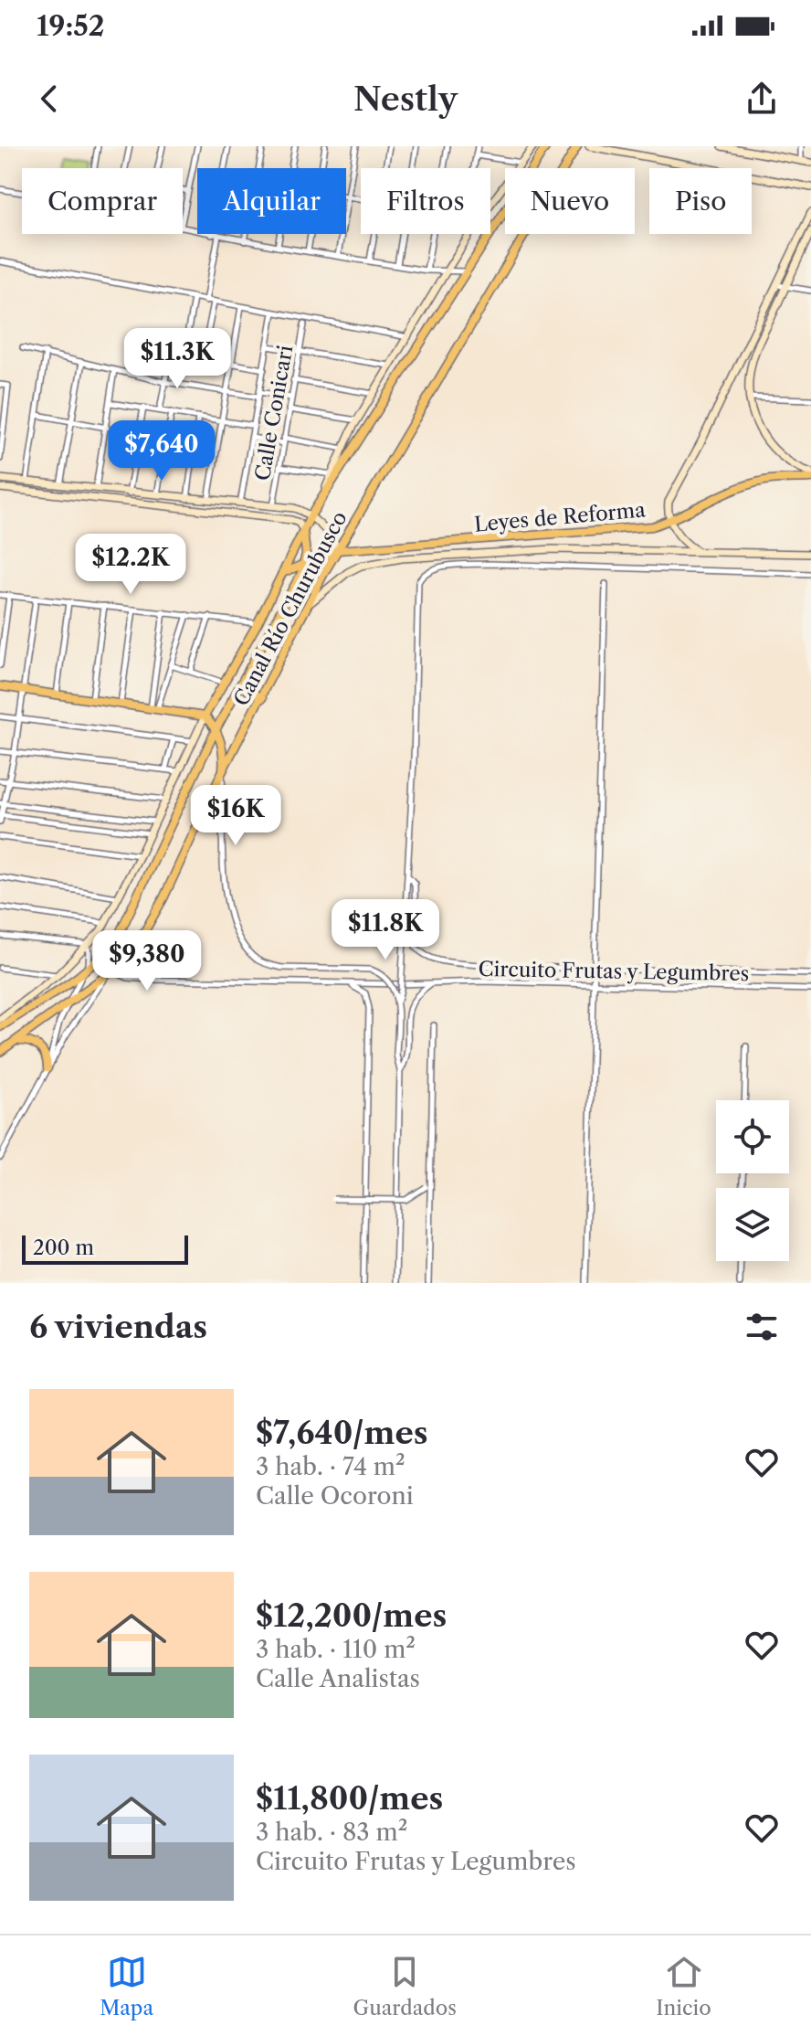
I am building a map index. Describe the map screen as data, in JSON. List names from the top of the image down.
{
  "streets": {
    "main road": ["Leyes de Reforma", "Canal Río Churubusco"],
    "street": ["Calle Conicari", "Circuito Frutas y Legumbres"]
  },
  "crossings": [
    ["Leyes de Reforma", "Canal Río Churubusco"],
    ["Canal Río Churubusco", "Circuito Frutas y Legumbres"]
  ],
  "scale_bar": "200 m",
  "page": {
    "status": "19:52",
    "header": "Nestly",
    "chip": [
      "Comprar",
      "Alquilar",
      "Filtros",
      "Nuevo",
      "Piso"
    ],
    "price": [
      "$11.3K",
      "$7,640",
      "$12.2K",
      "$16K",
      "$11.8K",
      "$9,380"
    ],
    "scale": "200 m",
    "heading": "6 viviendas",
    "list": [
      {
        "name": "$7,640/mes",
        "note": "3 hab. · 74 m² · Calle Ocoroni"
      },
      {
        "name": "$12,200/mes",
        "note": "3 hab. · 110 m² · Calle Analistas"
      },
      {
        "name": "$11,800/mes",
        "note": "3 hab. · 83 m² · Circuito Frutas y Legumbres"
      }
    ],
    "tabs": ["Mapa", "Guardados", "Inicio"]
  }
}
